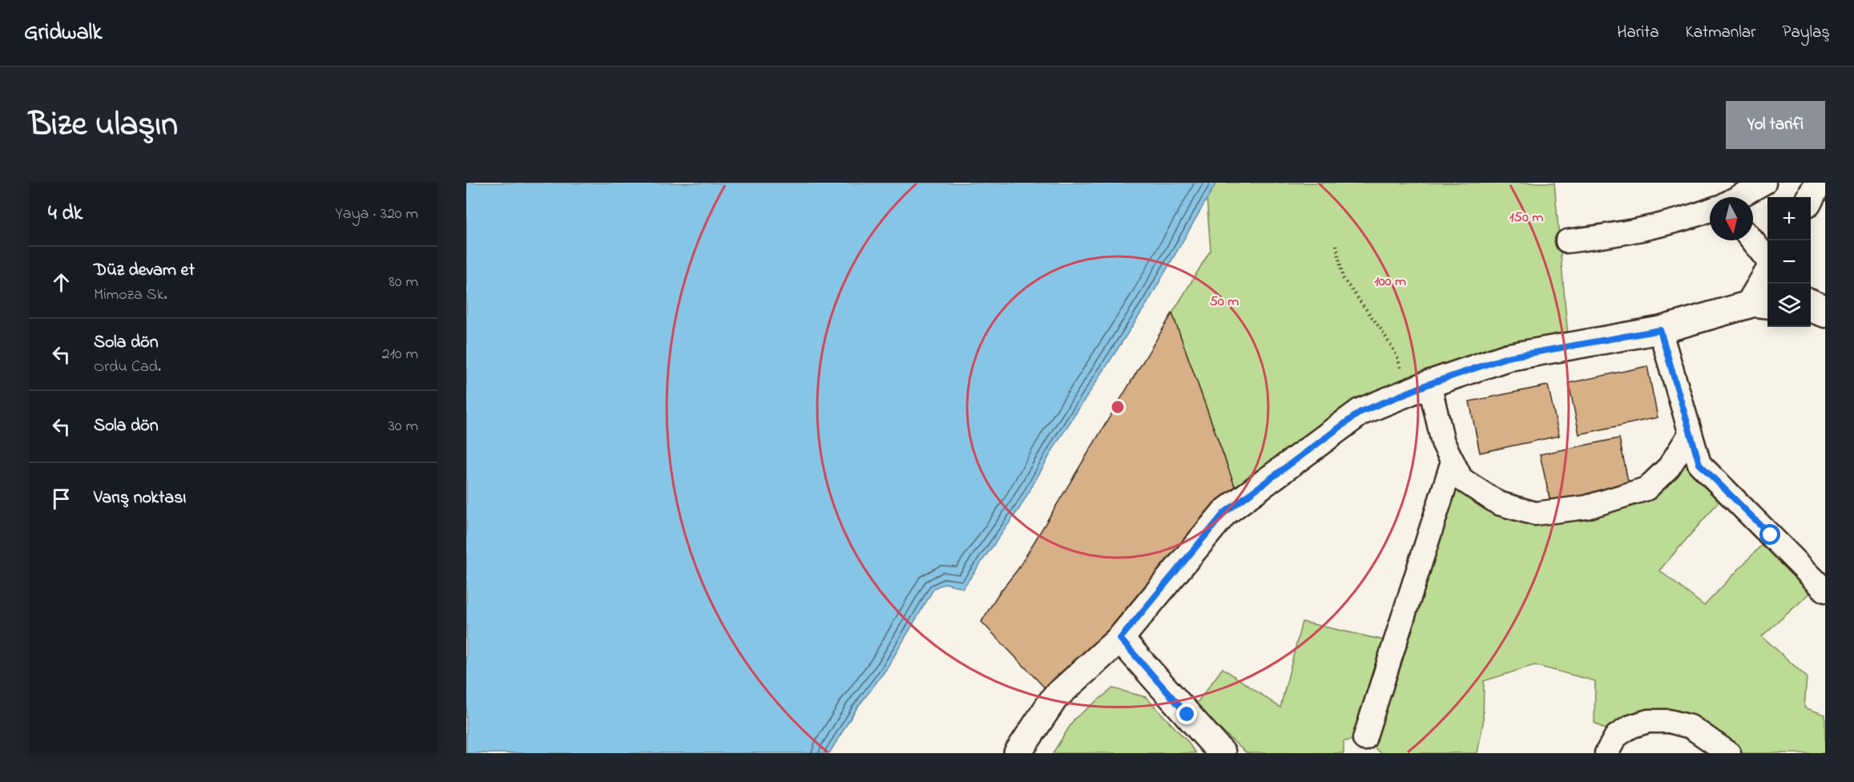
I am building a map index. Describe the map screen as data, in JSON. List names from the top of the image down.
{
  "north": "bottom",
  "page": {
    "header": "Gridwalk",
    "nav": ["Harita", "Katmanlar", "Paylaş"],
    "title": "Bize ulaşın",
    "buttons": "Yol tarifi",
    "heading": ["4 dk", "Yaya · 320 m"],
    "map_buttons": ["+", "−"],
    "list": [
      ["Düz devam et", "Mimoza Sk.", "80 m"],
      ["Sola dön", "Ordu Cad.", "210 m"],
      ["Sola dön", "30 m"],
      "Varış noktası"
    ]
  },
  "rings": ["150 m", "100 m", "50 m"]
}
